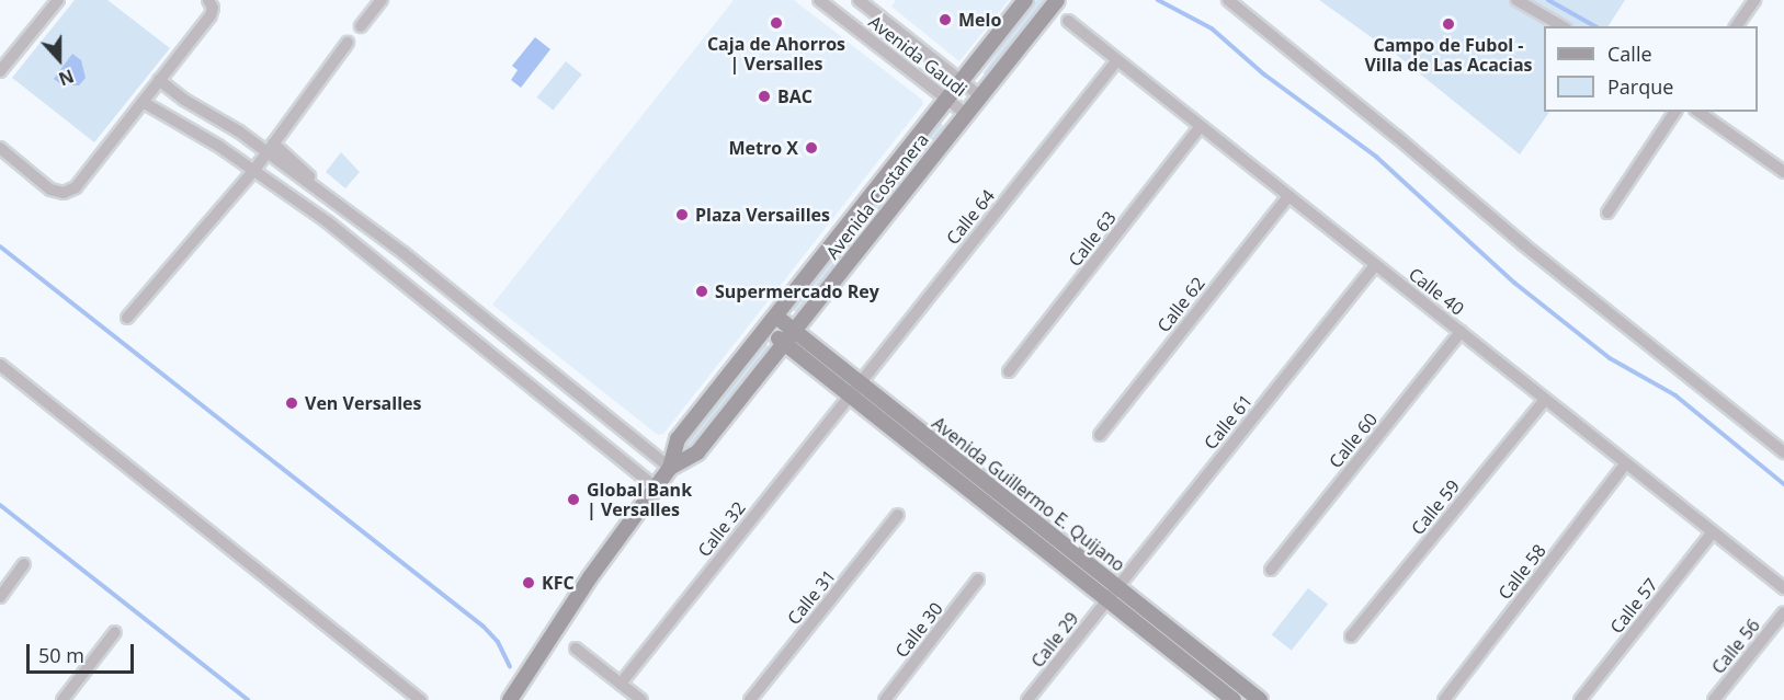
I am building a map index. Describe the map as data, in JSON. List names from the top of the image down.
{
  "streets": {
    "street": [
      "Avenida Gaudi",
      "Avenida Costanera",
      "Calle 64",
      "Calle 63",
      "Calle 40",
      "Calle 62",
      "Calle 61",
      "Calle 60",
      "Avenida Guillermo E. Quijano",
      "Calle 59",
      "Calle 32",
      "Calle 58",
      "Calle 31",
      "Calle 57",
      "Calle 30",
      "Calle 29",
      "Calle 56"
    ]
  },
  "crossings": [
    ["Avenida Gaudi", "Avenida Costanera"],
    ["Avenida Costanera", "Avenida Guillermo E. Quijano"],
    ["Calle 64", "Calle 40"],
    ["Calle 64", "Avenida Guillermo E. Quijano"],
    ["Calle 64", "Calle 32"],
    ["Calle 63", "Calle 40"],
    ["Calle 40", "Calle 62"],
    ["Calle 40", "Calle 61"],
    ["Calle 40", "Calle 60"],
    ["Calle 40", "Calle 59"],
    ["Calle 40", "Calle 58"],
    ["Calle 40", "Calle 57"],
    ["Calle 61", "Avenida Guillermo E. Quijano"],
    ["Calle 61", "Calle 29"],
    ["Avenida Guillermo E. Quijano", "Calle 32"],
    ["Avenida Guillermo E. Quijano", "Calle 29"]
  ],
  "places": [
    "Melo",
    "Caja de Ahorros | Versalles",
    "Campo de Fubol - Villa de Las Acacias",
    "BAC",
    "Metro X",
    "Plaza Versailles",
    "Supermercado Rey",
    "Ven Versalles",
    "Global Bank | Versalles",
    "KFC"
  ],
  "legend": ["Calle", "Parque"],
  "scale_bar": "50 m",
  "north": "bottom"
}
